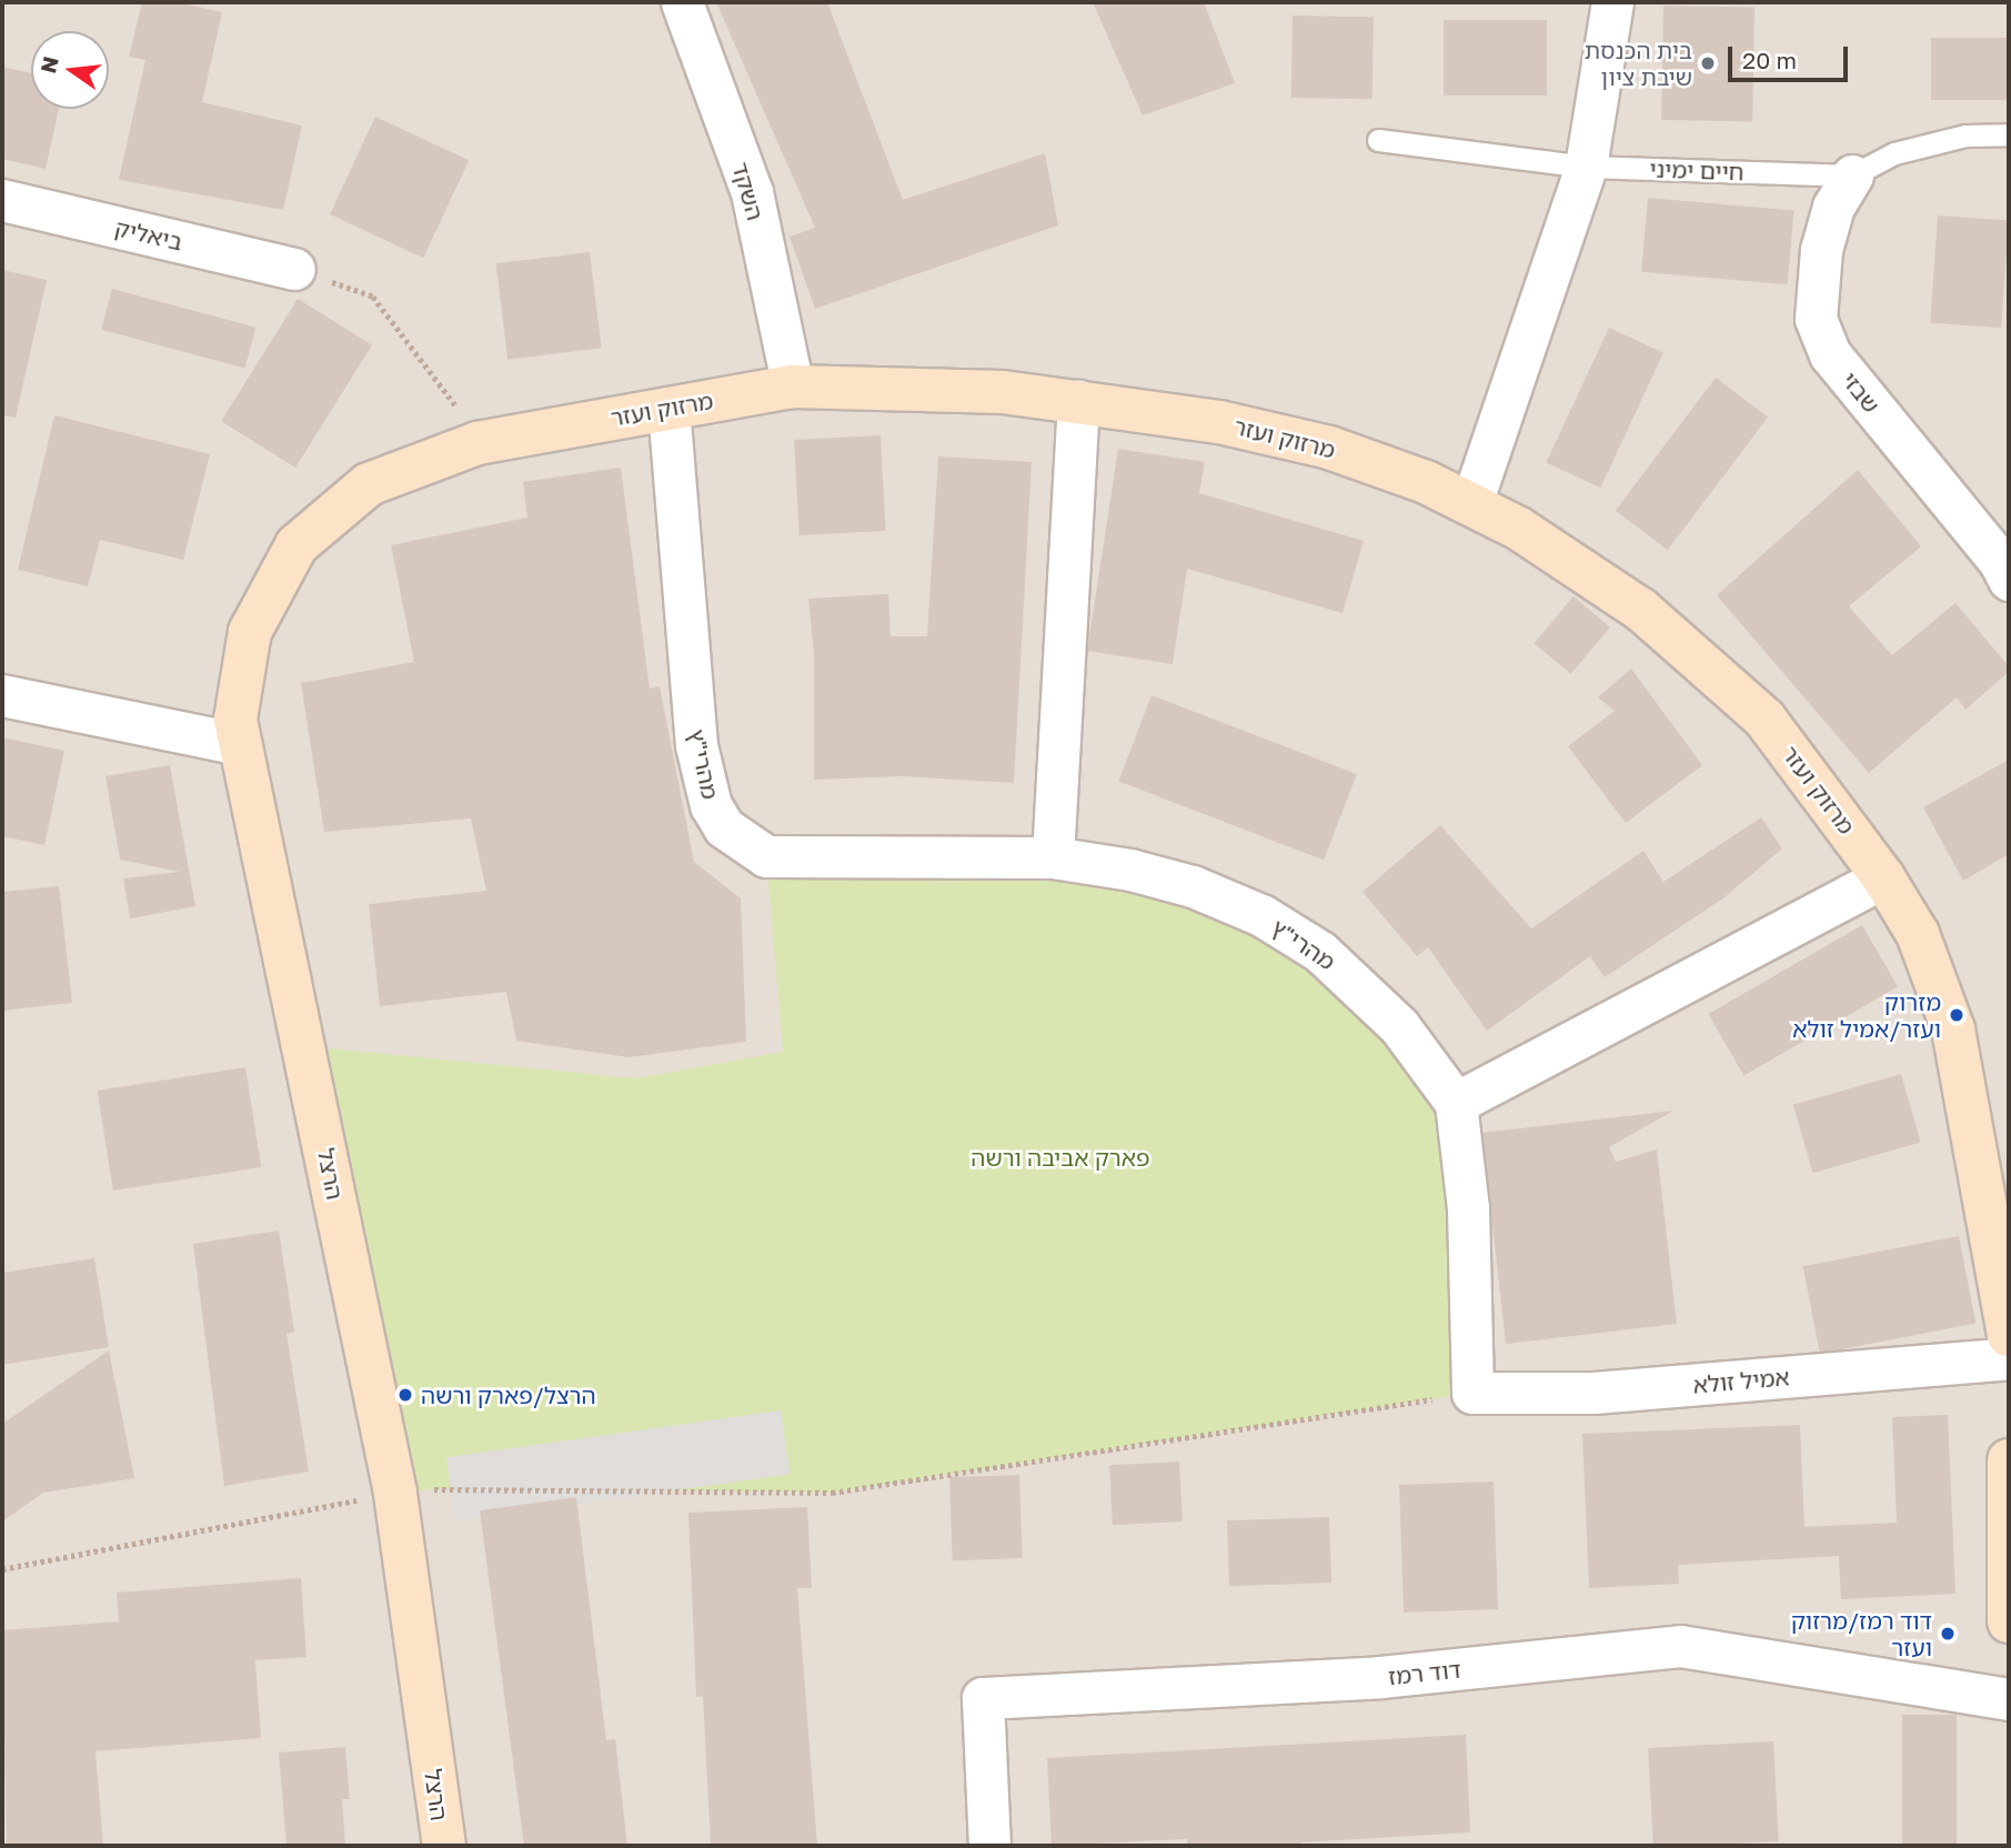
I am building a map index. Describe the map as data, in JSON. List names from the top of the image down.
{
  "streets": {
    "street": [
      "השקד",
      "ביאליק",
      "שבזי",
      "מרזוק ועזר",
      "מהרי\"ץ",
      "הרצל",
      "אמיל זולא",
      "דוד רמז"
    ],
    "lane": ["חיים ימיני"]
  },
  "crossings": [
    ["חיים ימיני", "שבזי"],
    ["השקד", "מרזוק ועזר"],
    ["מרזוק ועזר", "מהרי\"ץ"],
    ["מרזוק ועזר", "הרצל"],
    ["מהרי\"ץ", "אמיל זולא"]
  ],
  "parks": ["פארק אביבה ורשה"],
  "places": [
    "בית הכנסת שיבת ציון",
    "מזרוק ועזר/אמיל זולא",
    "הרצל/פארק ורשה",
    "דוד רמז/מרזוק ועזר"
  ],
  "scale_bar": "20 m",
  "north": "left"
}
